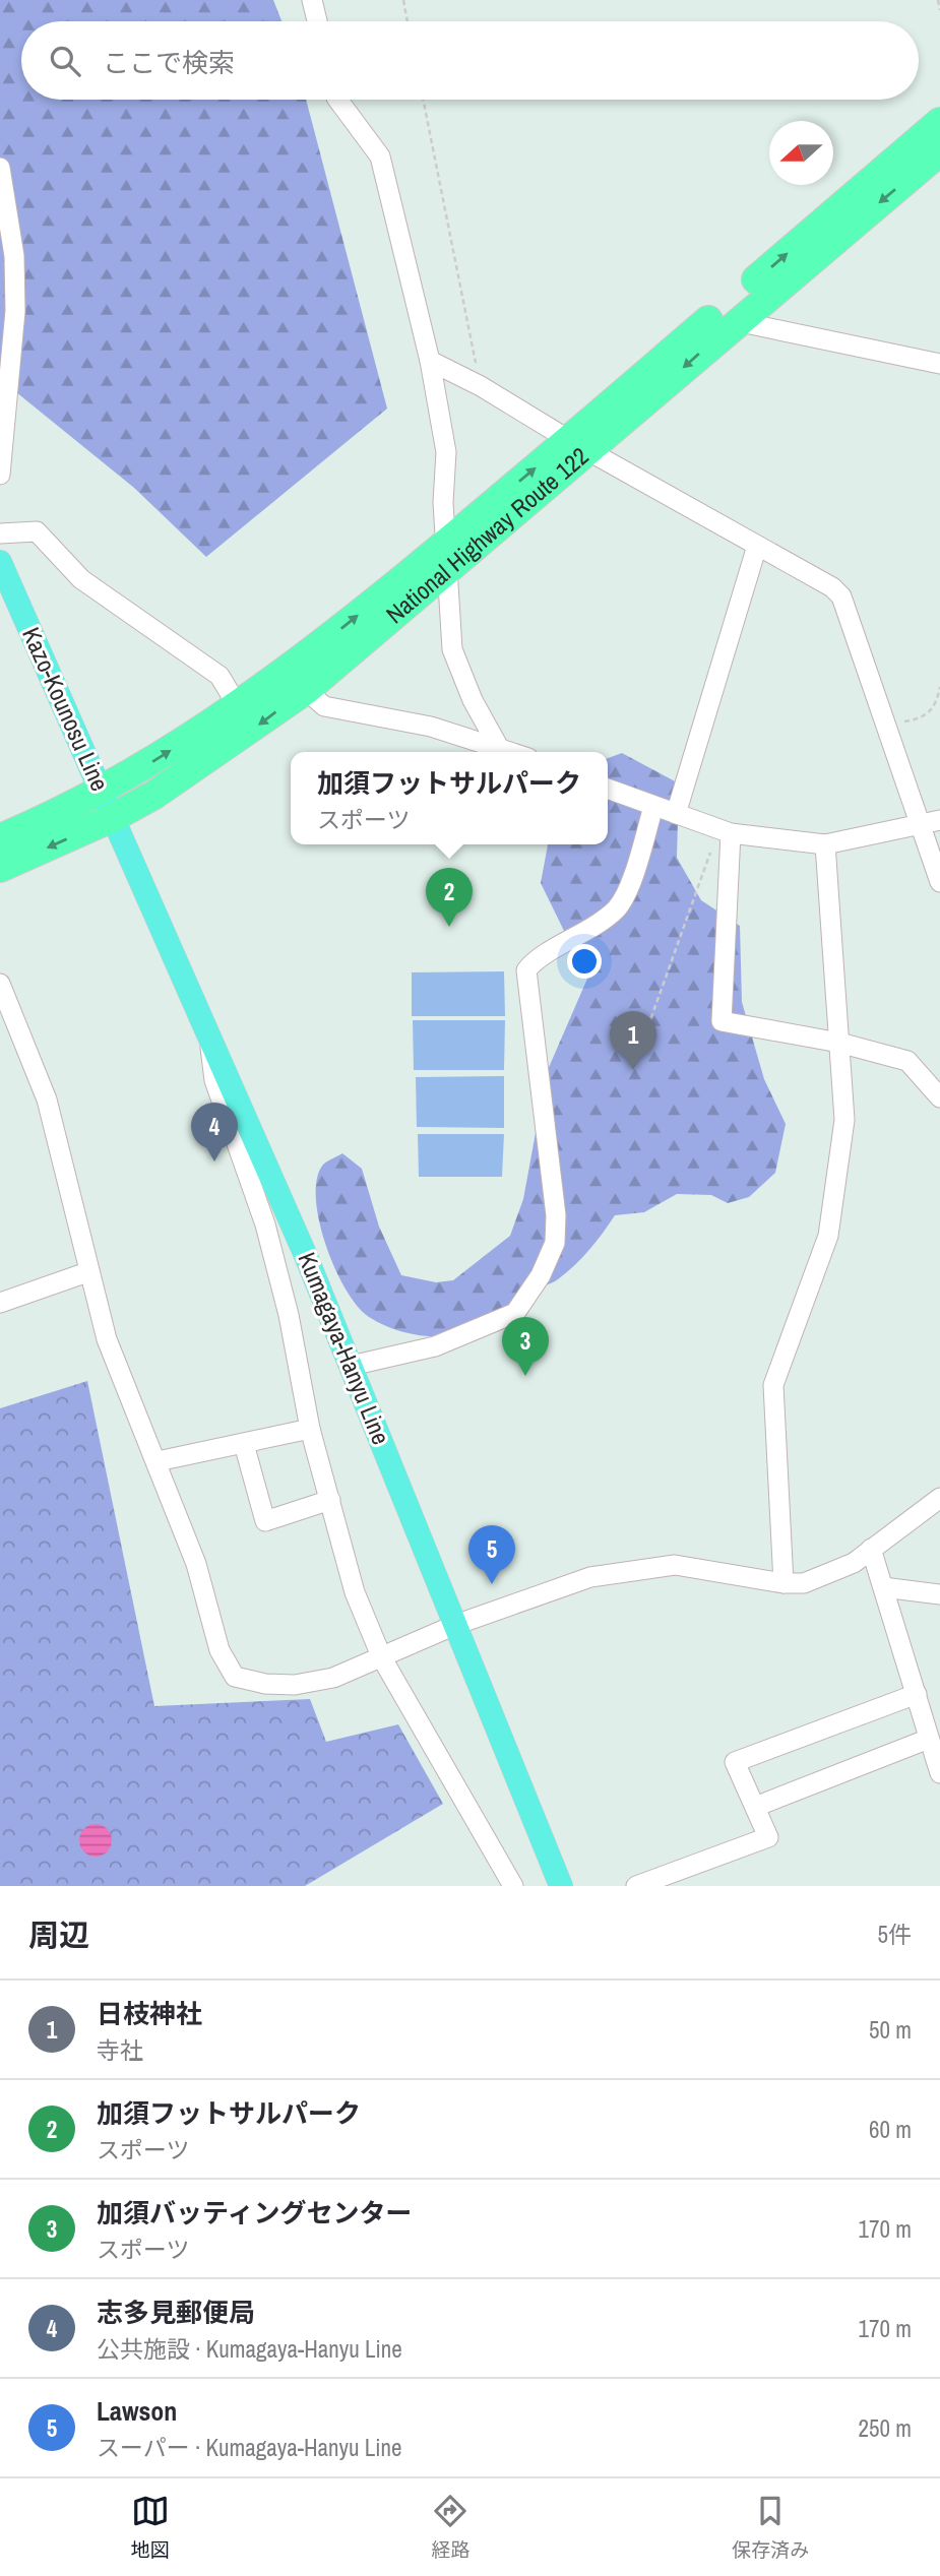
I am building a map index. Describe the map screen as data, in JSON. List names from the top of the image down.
{
  "streets": {
    "highway": ["National Highway Route 122"],
    "main road": ["Kazo-Kounosu Line", "Kumagaya-Hanyu Line"]
  },
  "crossings": [
    ["National Highway Route 122", "Kazo-Kounosu Line"],
    ["National Highway Route 122", "Kumagaya-Hanyu Line"],
    ["Kazo-Kounosu Line", "Kumagaya-Hanyu Line"]
  ],
  "north": "left",
  "page": {
    "search": "ここで検索",
    "popup": ["加須フットサルパーク", "スポーツ"],
    "pins": [
      "2",
      "1",
      "4",
      "3",
      "5"
    ],
    "heading": ["周辺", "5件"],
    "list": [
      {
        "mark": "1",
        "name": "日枝神社",
        "note": "寺社",
        "value": "50 m"
      },
      {
        "mark": "2",
        "name": "加須フットサルパーク",
        "note": "スポーツ",
        "value": "60 m"
      },
      {
        "mark": "3",
        "name": "加須バッティングセンター",
        "note": "スポーツ",
        "value": "170 m"
      },
      {
        "mark": "4",
        "name": "志多見郵便局",
        "note": "公共施設 · Kumagaya-Hanyu Line",
        "value": "170 m"
      },
      {
        "mark": "5",
        "name": "Lawson",
        "note": "スーパー · Kumagaya-Hanyu Line",
        "value": "250 m"
      }
    ],
    "nav": ["地図", "経路", "保存済み"]
  }
}
